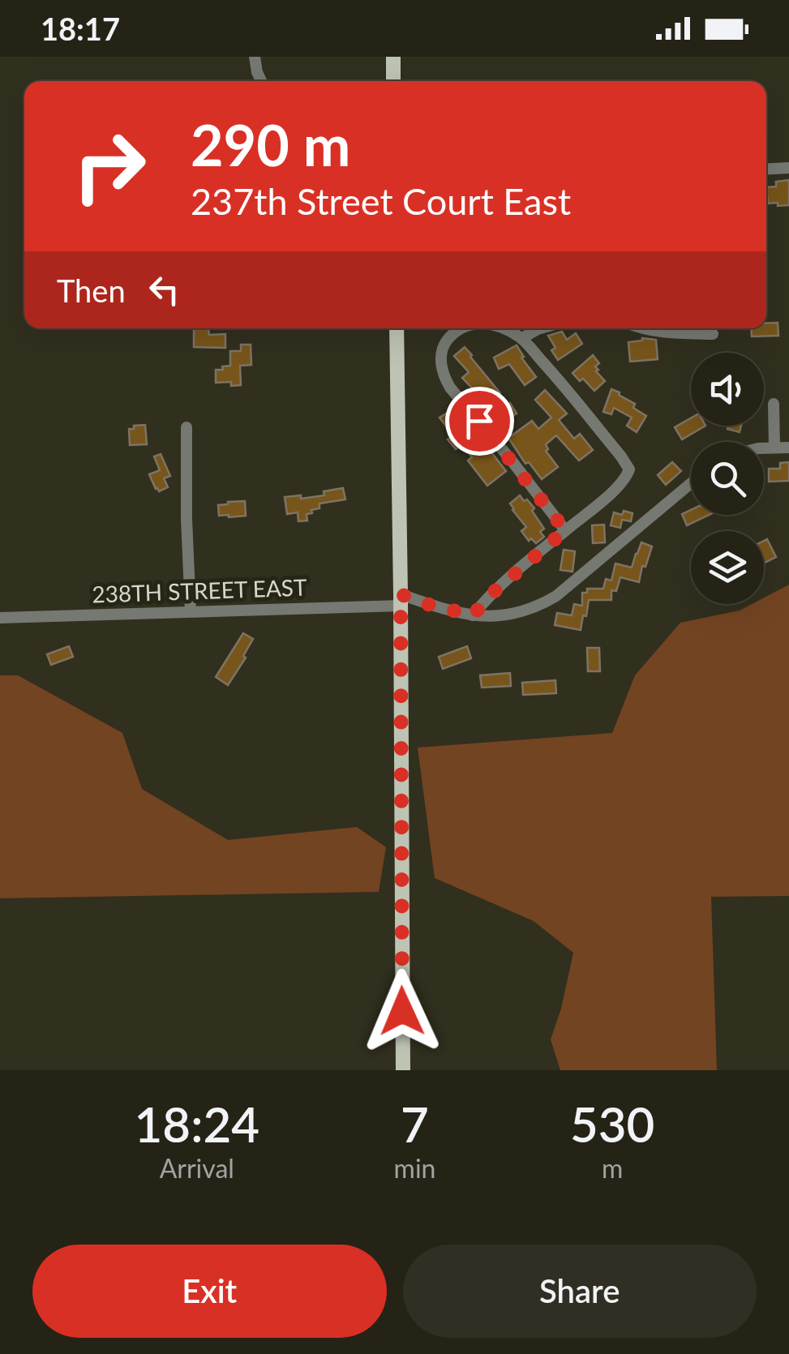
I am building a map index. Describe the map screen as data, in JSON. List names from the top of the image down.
{
  "streets": {
    "street": ["238TH STREET EAST"]
  },
  "page": {
    "status": "18:17",
    "turn": ["290 m", "237th Street Court East"],
    "then": "Then",
    "eta": [
      "18:24",
      "Arrival",
      "7",
      "min",
      "530",
      "m"
    ],
    "buttons": ["Exit", "Share"]
  }
}
